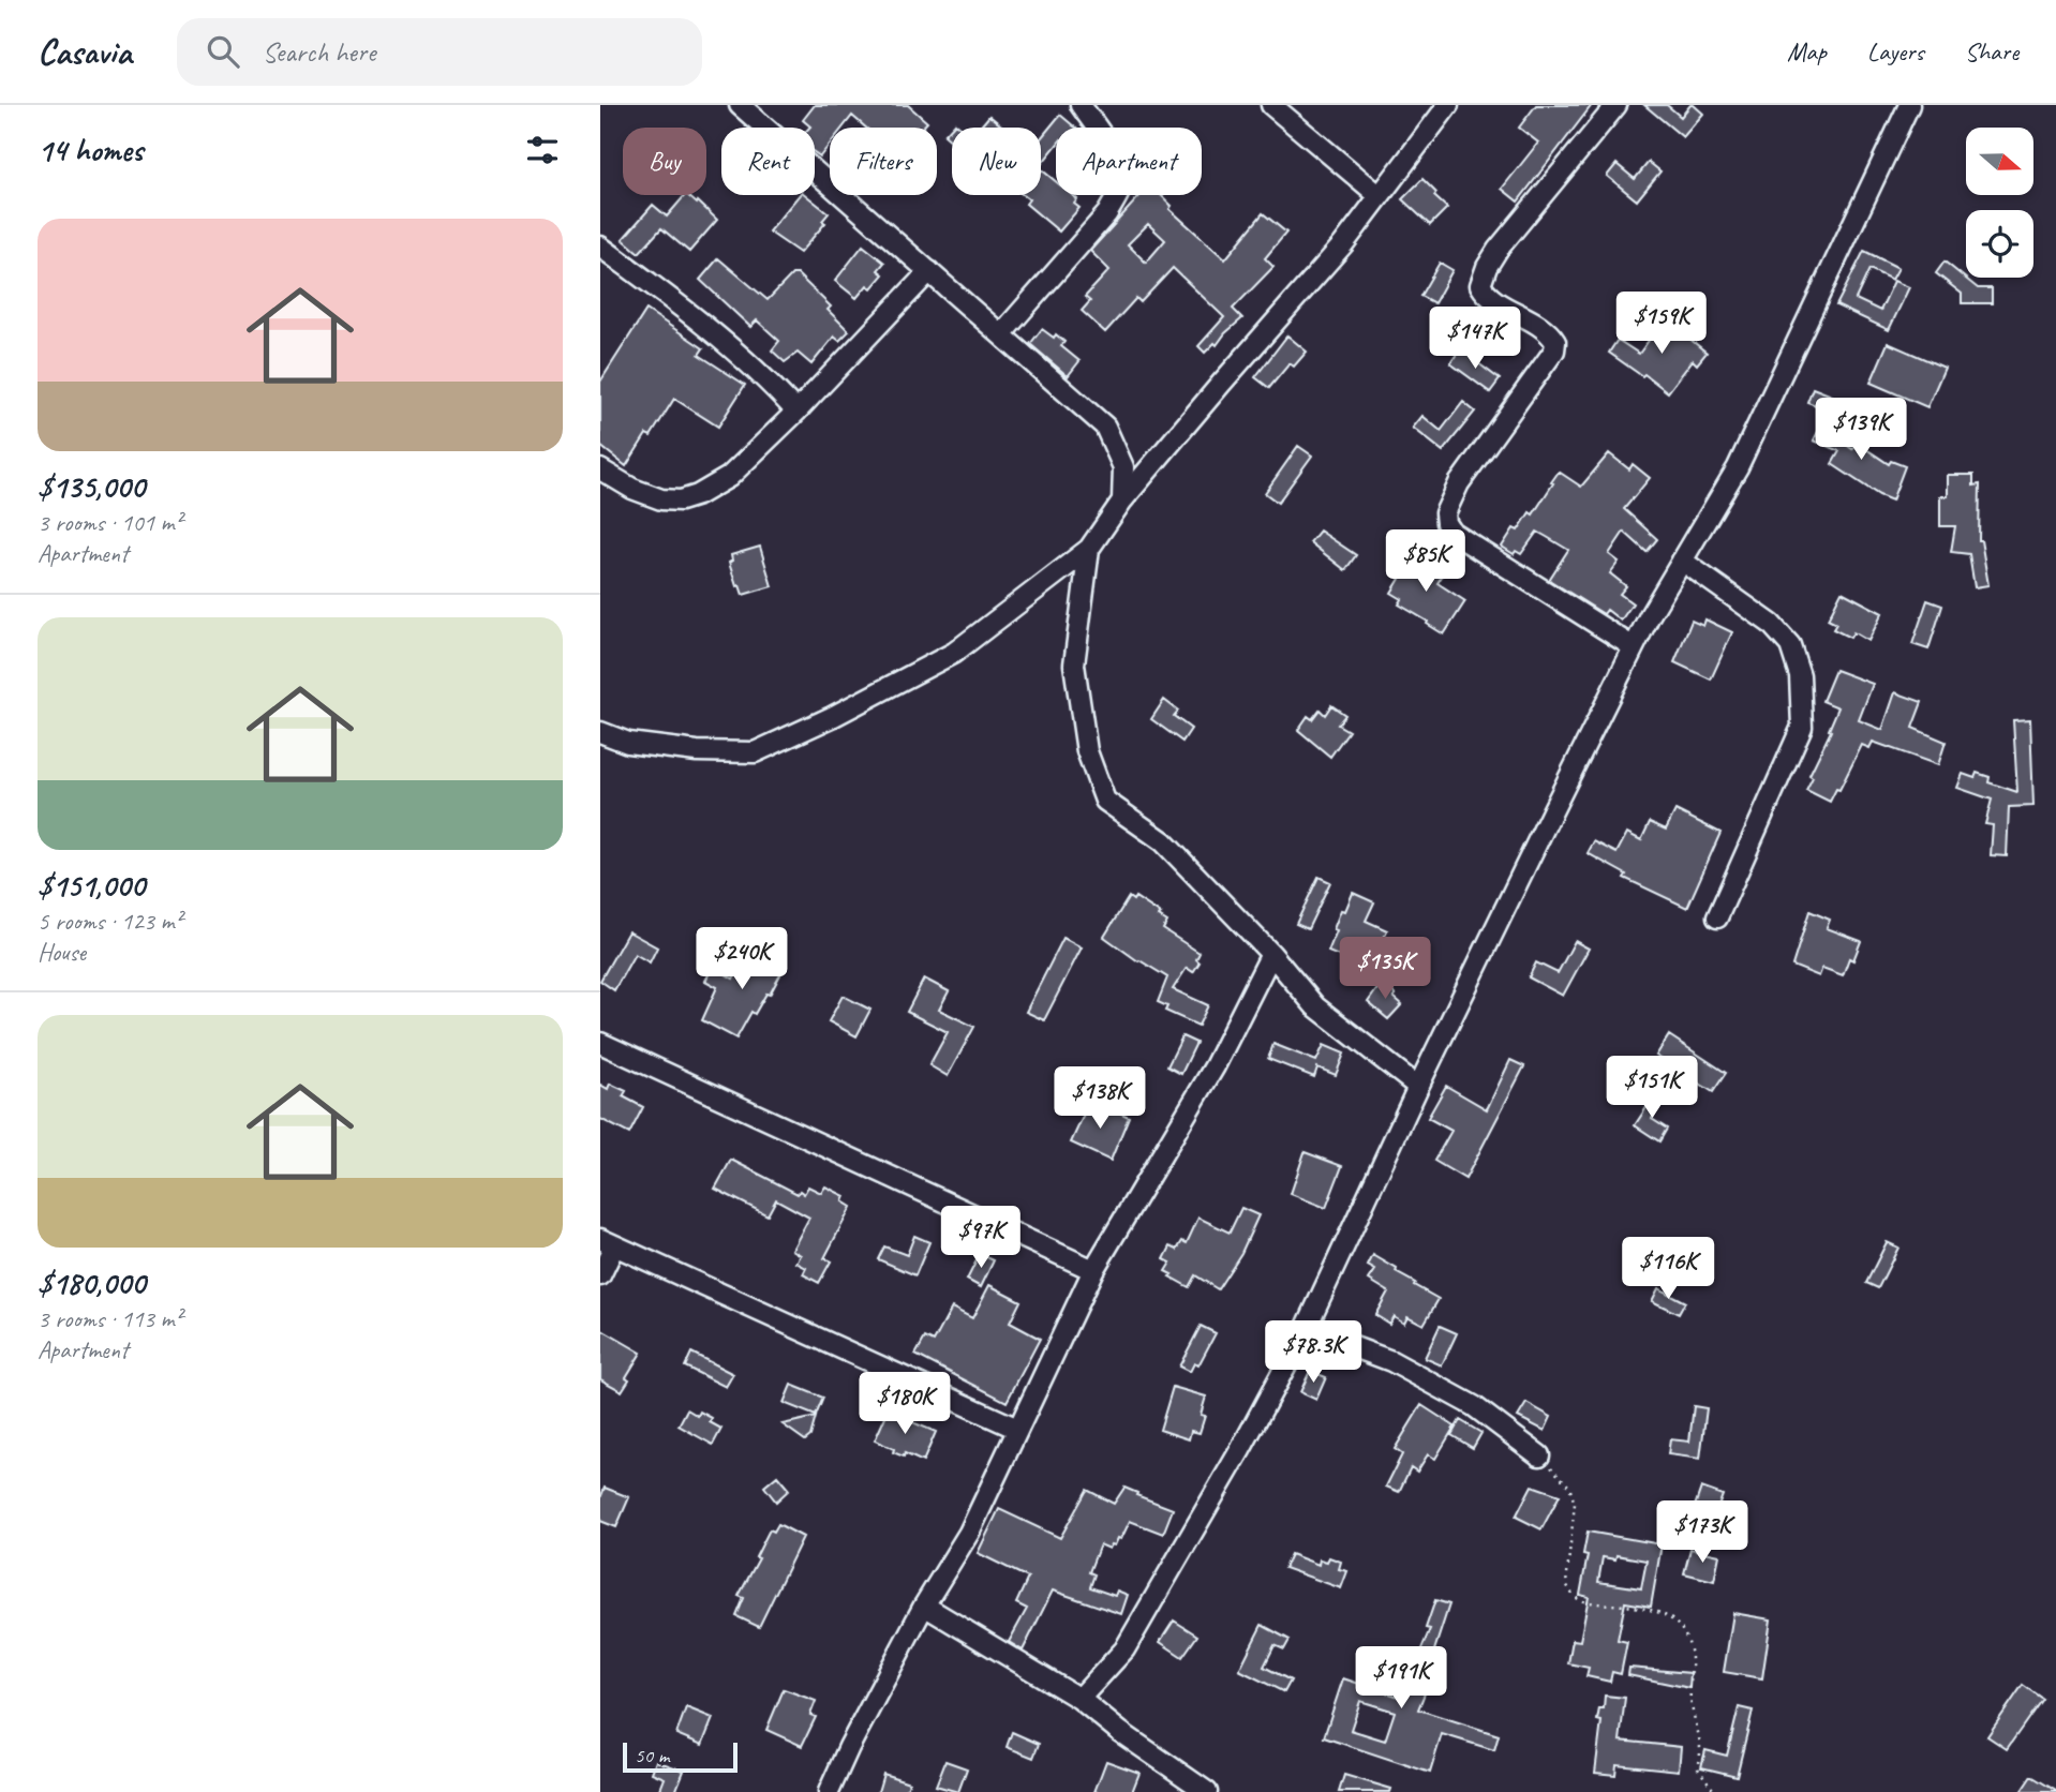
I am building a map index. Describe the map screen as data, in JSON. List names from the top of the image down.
{
  "scale_bar": "50 m",
  "north": "right",
  "page": {
    "header": "Casavia",
    "search": "Search here",
    "nav": ["Map", "Layers", "Share"],
    "heading": "14 homes",
    "chip": [
      "Buy",
      "Rent",
      "Filters",
      "New",
      "Apartment"
    ],
    "list": [
      {
        "name": "$135,000",
        "note": "3 rooms · 101 m² · Apartment"
      },
      {
        "name": "$151,000",
        "note": "5 rooms · 123 m² · House"
      },
      {
        "name": "$180,000",
        "note": "3 rooms · 113 m² · Apartment"
      }
    ],
    "price": [
      "$159K",
      "$147K",
      "$139K",
      "$85K",
      "$240K",
      "$135K",
      "$151K",
      "$138K",
      "$97K",
      "$116K",
      "$78.3K",
      "$180K",
      "$173K",
      "$191K"
    ],
    "scale": "50 m"
  }
}
